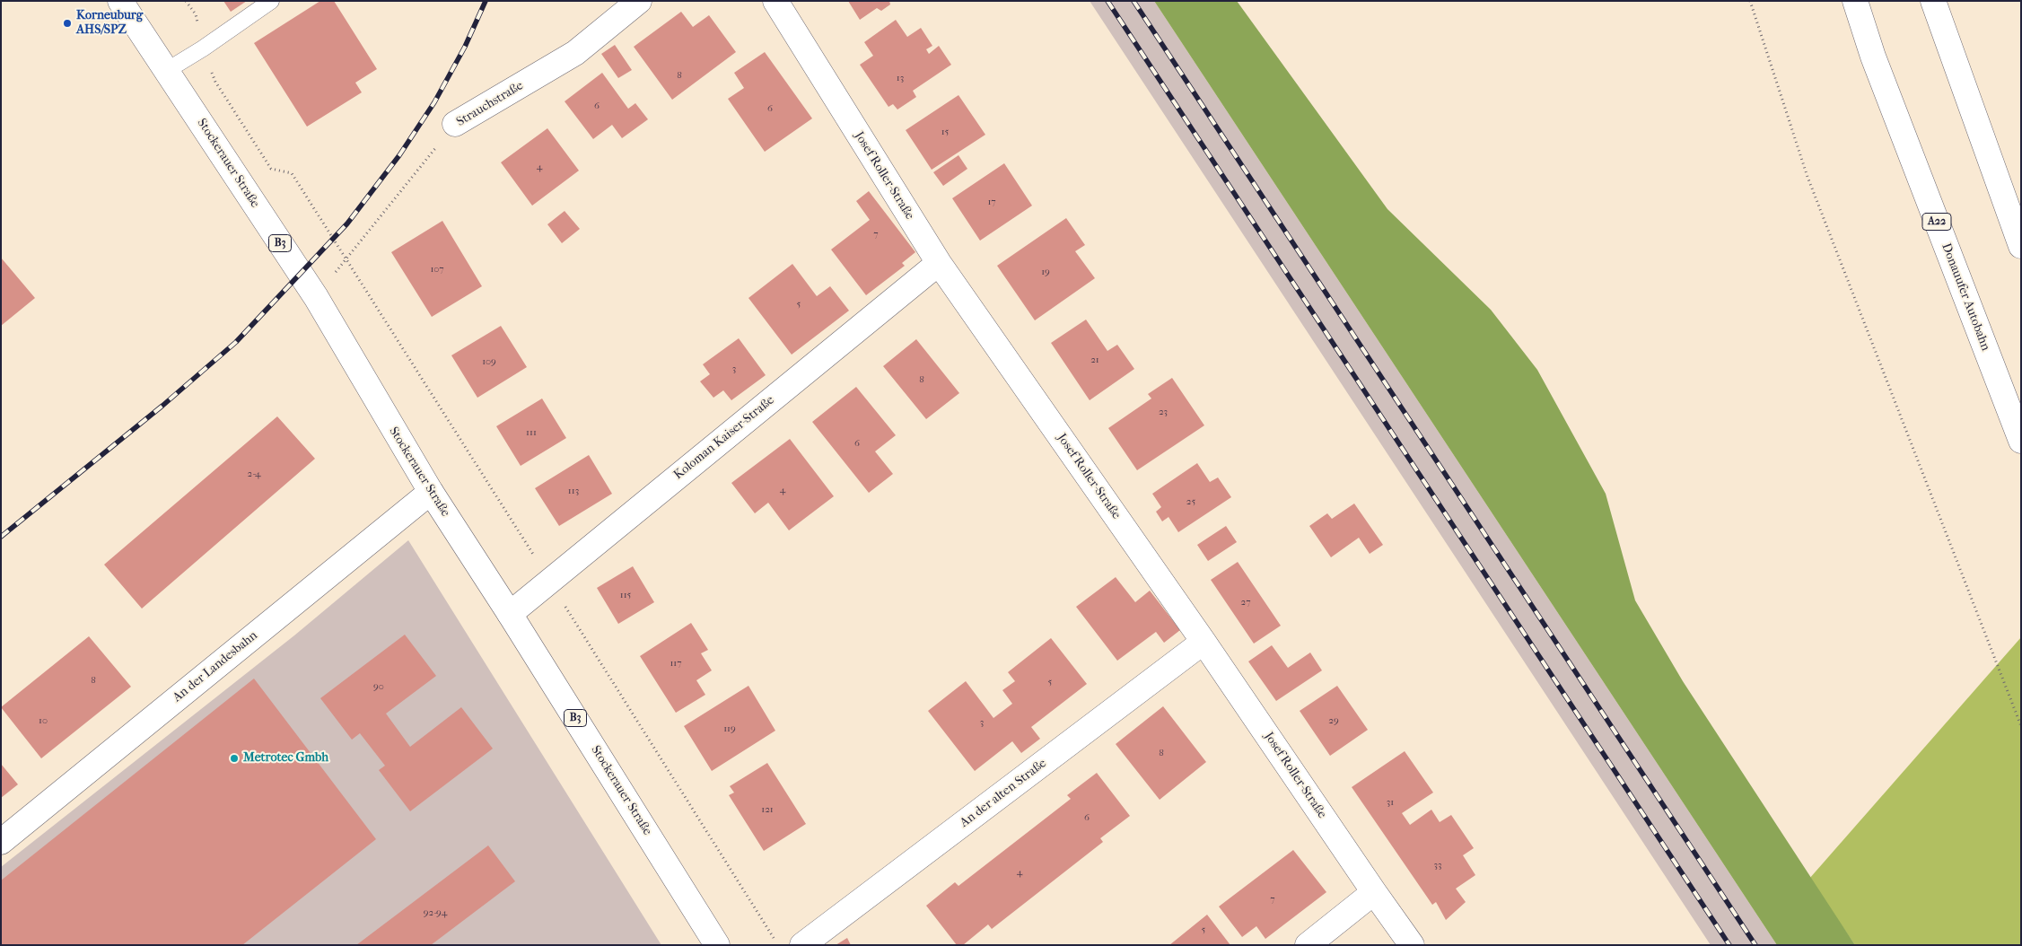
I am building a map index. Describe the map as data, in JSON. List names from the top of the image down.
{
  "streets": {
    "main road": [
      "Strauchstraße",
      "Stockerauer Straße",
      "Josef Roller-Straße",
      "A22",
      "B3",
      "Donauufer Autobahn",
      "Koloman Kaiser-Straße",
      "An der Landesbahn",
      "An der alten Straße"
    ]
  },
  "crossings": [
    ["Strauchstraße", "Stockerauer Straße"],
    ["Stockerauer Straße", "Koloman Kaiser-Straße"],
    ["Stockerauer Straße", "An der Landesbahn"],
    ["Josef Roller-Straße", "Koloman Kaiser-Straße"],
    ["Josef Roller-Straße", "An der alten Straße"]
  ],
  "places": ["Korneuburg AHS/SPZ", "Metrotec Gmbh"],
  "house_numbers": [
    "8",
    "13",
    "6",
    "6",
    "15",
    "4",
    "17",
    "7",
    "107",
    "19",
    "5",
    "21",
    "109",
    "3",
    "8",
    "23",
    "111",
    "6",
    "2-4",
    "4",
    "113",
    "25",
    "115",
    "27",
    "117",
    "8",
    "5",
    "90",
    "10",
    "29",
    "3",
    "119",
    "8",
    "31",
    "121",
    "6",
    "33",
    "4",
    "7",
    "92-94",
    "5"
  ]
}
